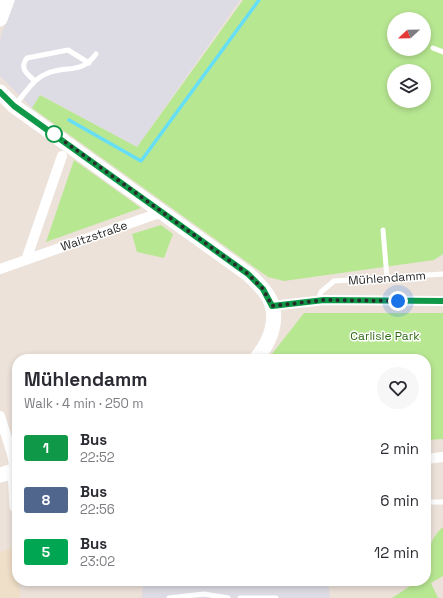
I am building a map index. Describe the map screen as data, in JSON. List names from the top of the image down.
{
  "streets": {
    "street": ["Waitzstraße", "Mühlendamm"]
  },
  "parks": ["Carlisle Park"],
  "lines": ["bus line 1"],
  "north": "left",
  "page": {
    "heading": ["Mühlendamm", "Walk · 4 min · 250 m"],
    "list": [
      {
        "mark": "1",
        "name": "Bus",
        "note": "22:52",
        "value": "2 min"
      },
      {
        "mark": "8",
        "name": "Bus",
        "note": "22:56",
        "value": "6 min"
      },
      {
        "mark": "5",
        "name": "Bus",
        "note": "23:02",
        "value": "12 min"
      }
    ]
  }
}
